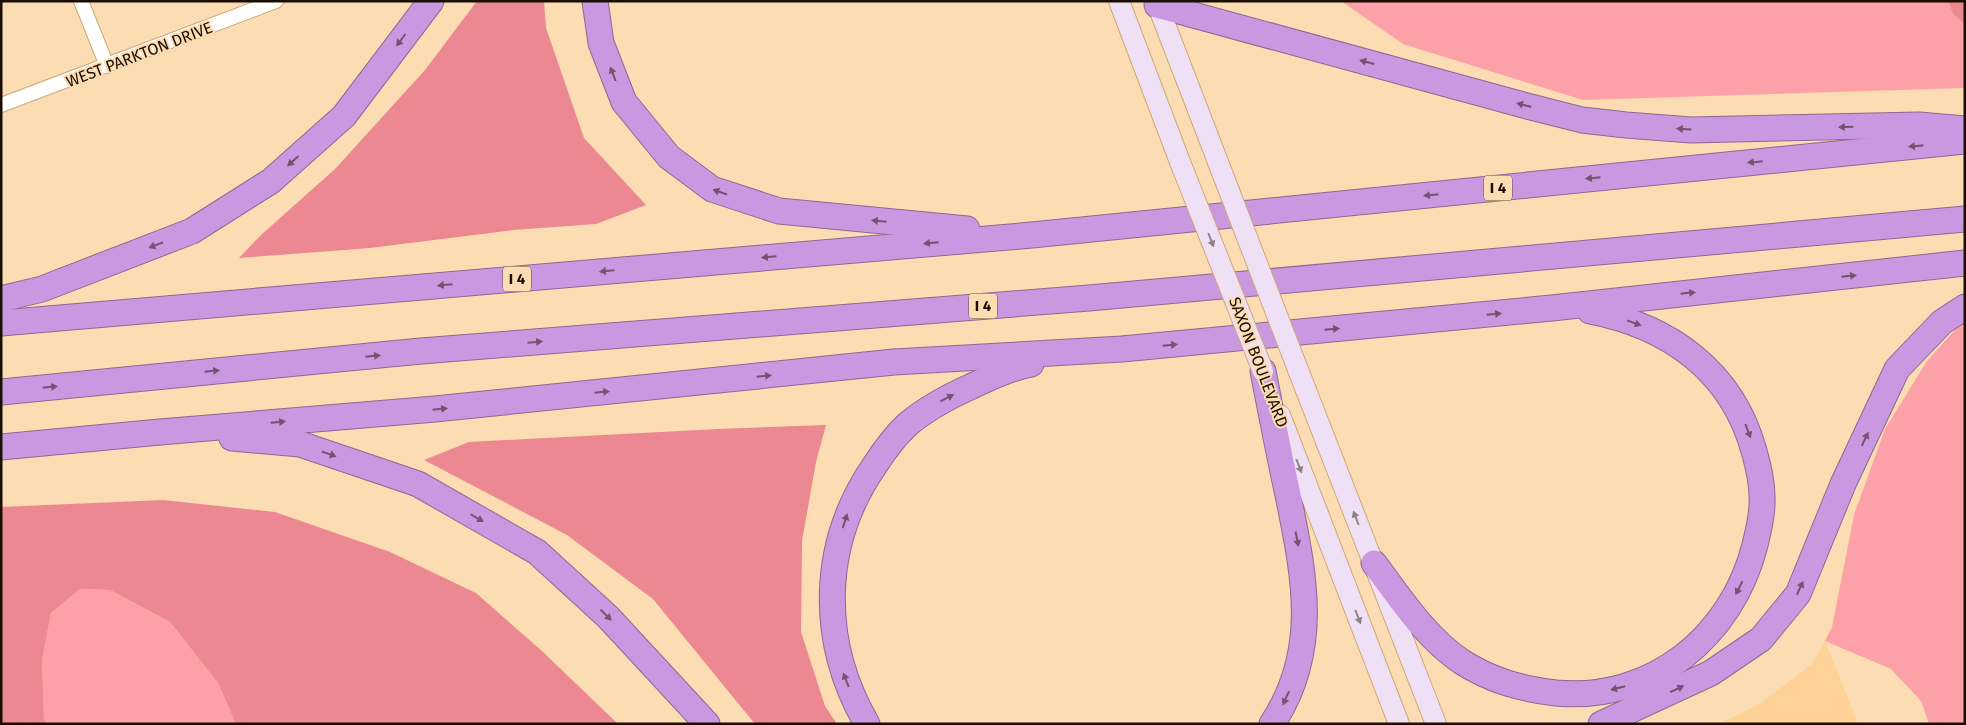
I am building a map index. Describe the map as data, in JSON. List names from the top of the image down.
{
  "streets": {
    "highway": ["I 4"],
    "main road": ["SAXON BOULEVARD"],
    "street": ["WEST PARKTON DRIVE"]
  }
}
